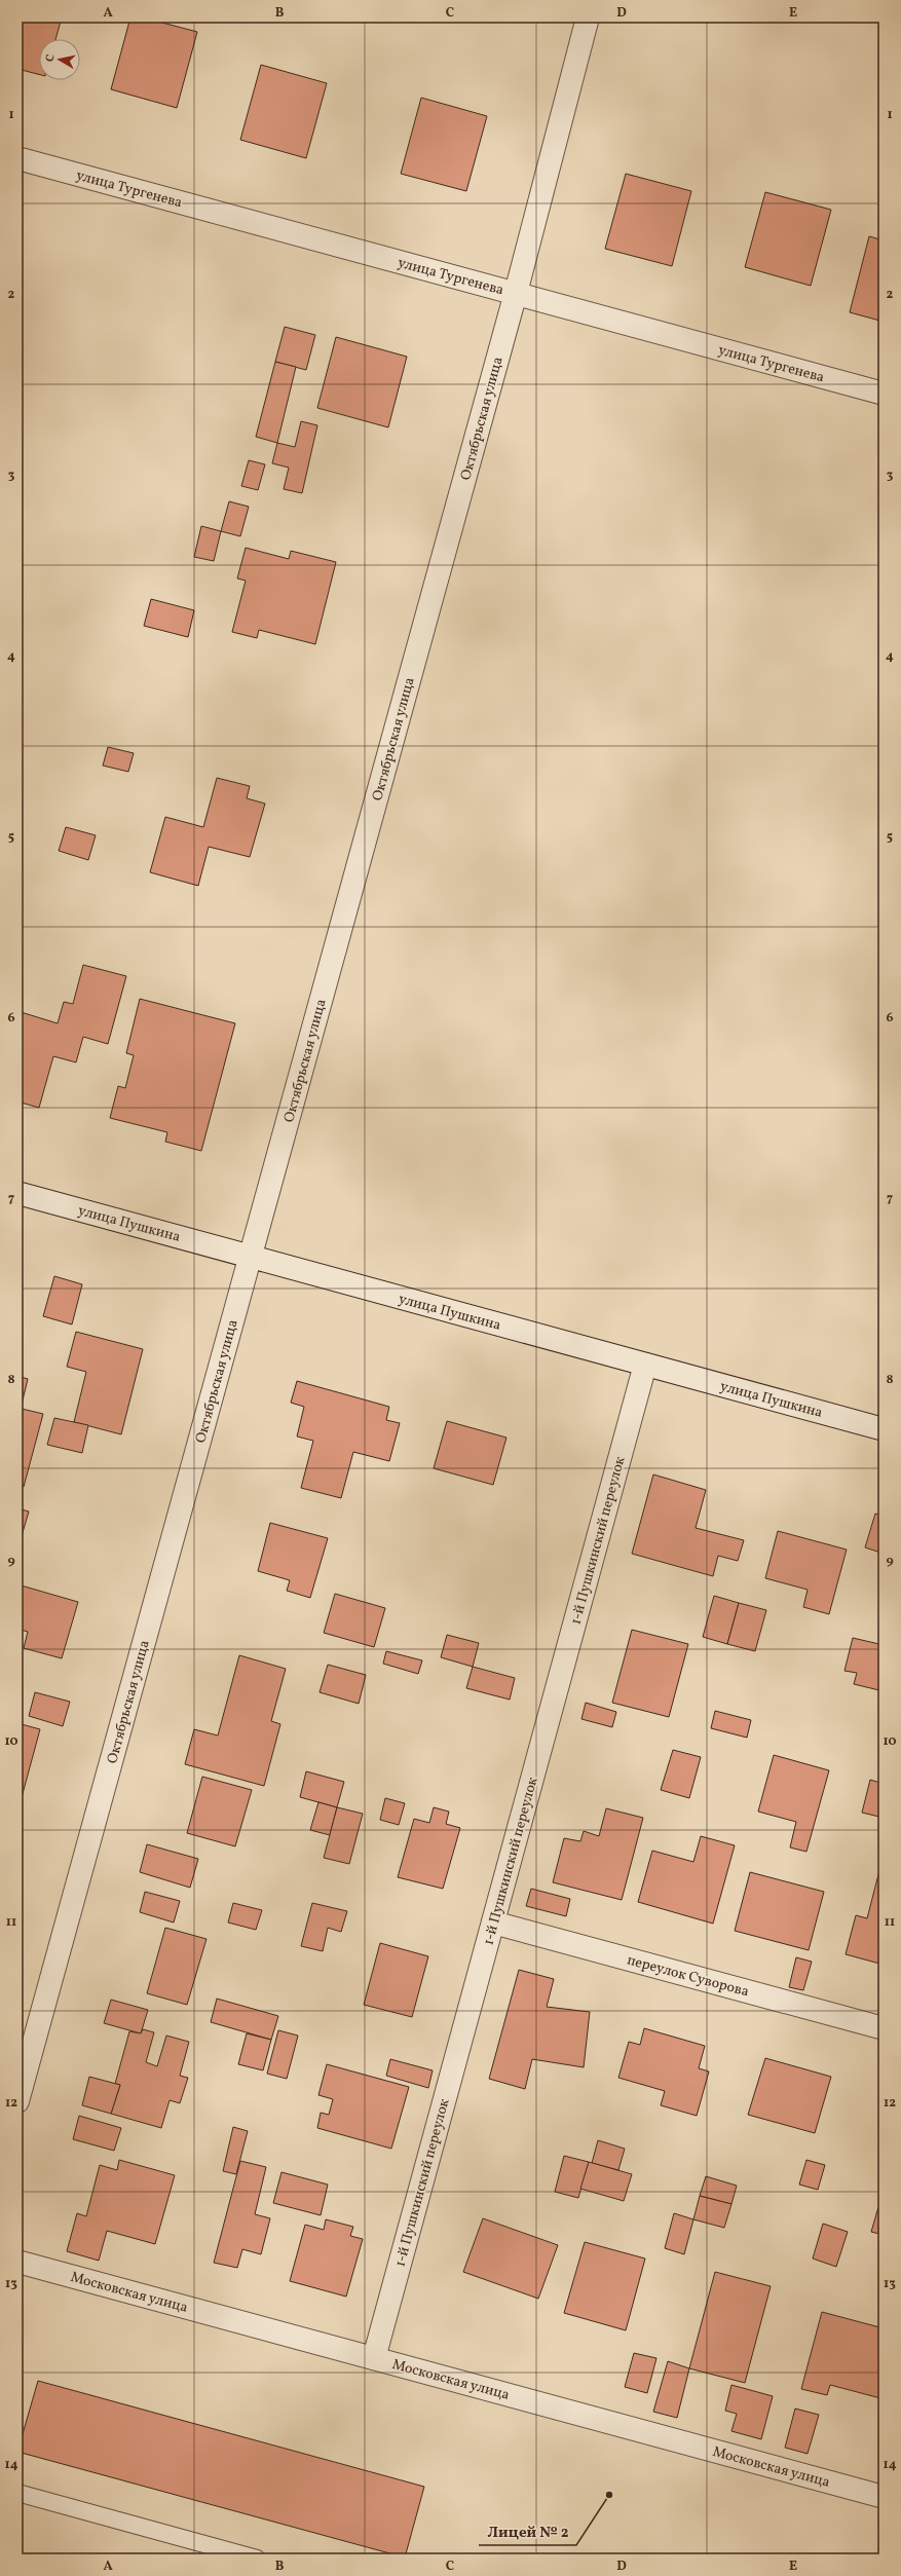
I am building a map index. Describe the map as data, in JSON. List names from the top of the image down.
{
  "streets": {
    "street": [
      "улица Тургенева",
      "Октябрьская улица",
      "улица Пушкина",
      "1-й Пушкинский переулок",
      "переулок Суворова",
      "Московская улица"
    ]
  },
  "crossings": [
    ["улица Тургенева", "Октябрьская улица"],
    ["Октябрьская улица", "улица Пушкина"],
    ["улица Пушкина", "1-й Пушкинский переулок"],
    ["1-й Пушкинский переулок", "переулок Суворова"],
    ["1-й Пушкинский переулок", "Московская улица"]
  ],
  "places": ["Лицей № 2"],
  "north": "left",
  "grid": {
    "columns": [
      "A",
      "B",
      "C",
      "D",
      "E"
    ],
    "rows": [
      "1",
      "2",
      "3",
      "4",
      "5",
      "6",
      "7",
      "8",
      "9",
      "10",
      "11",
      "12",
      "13",
      "14"
    ]
  }
}
